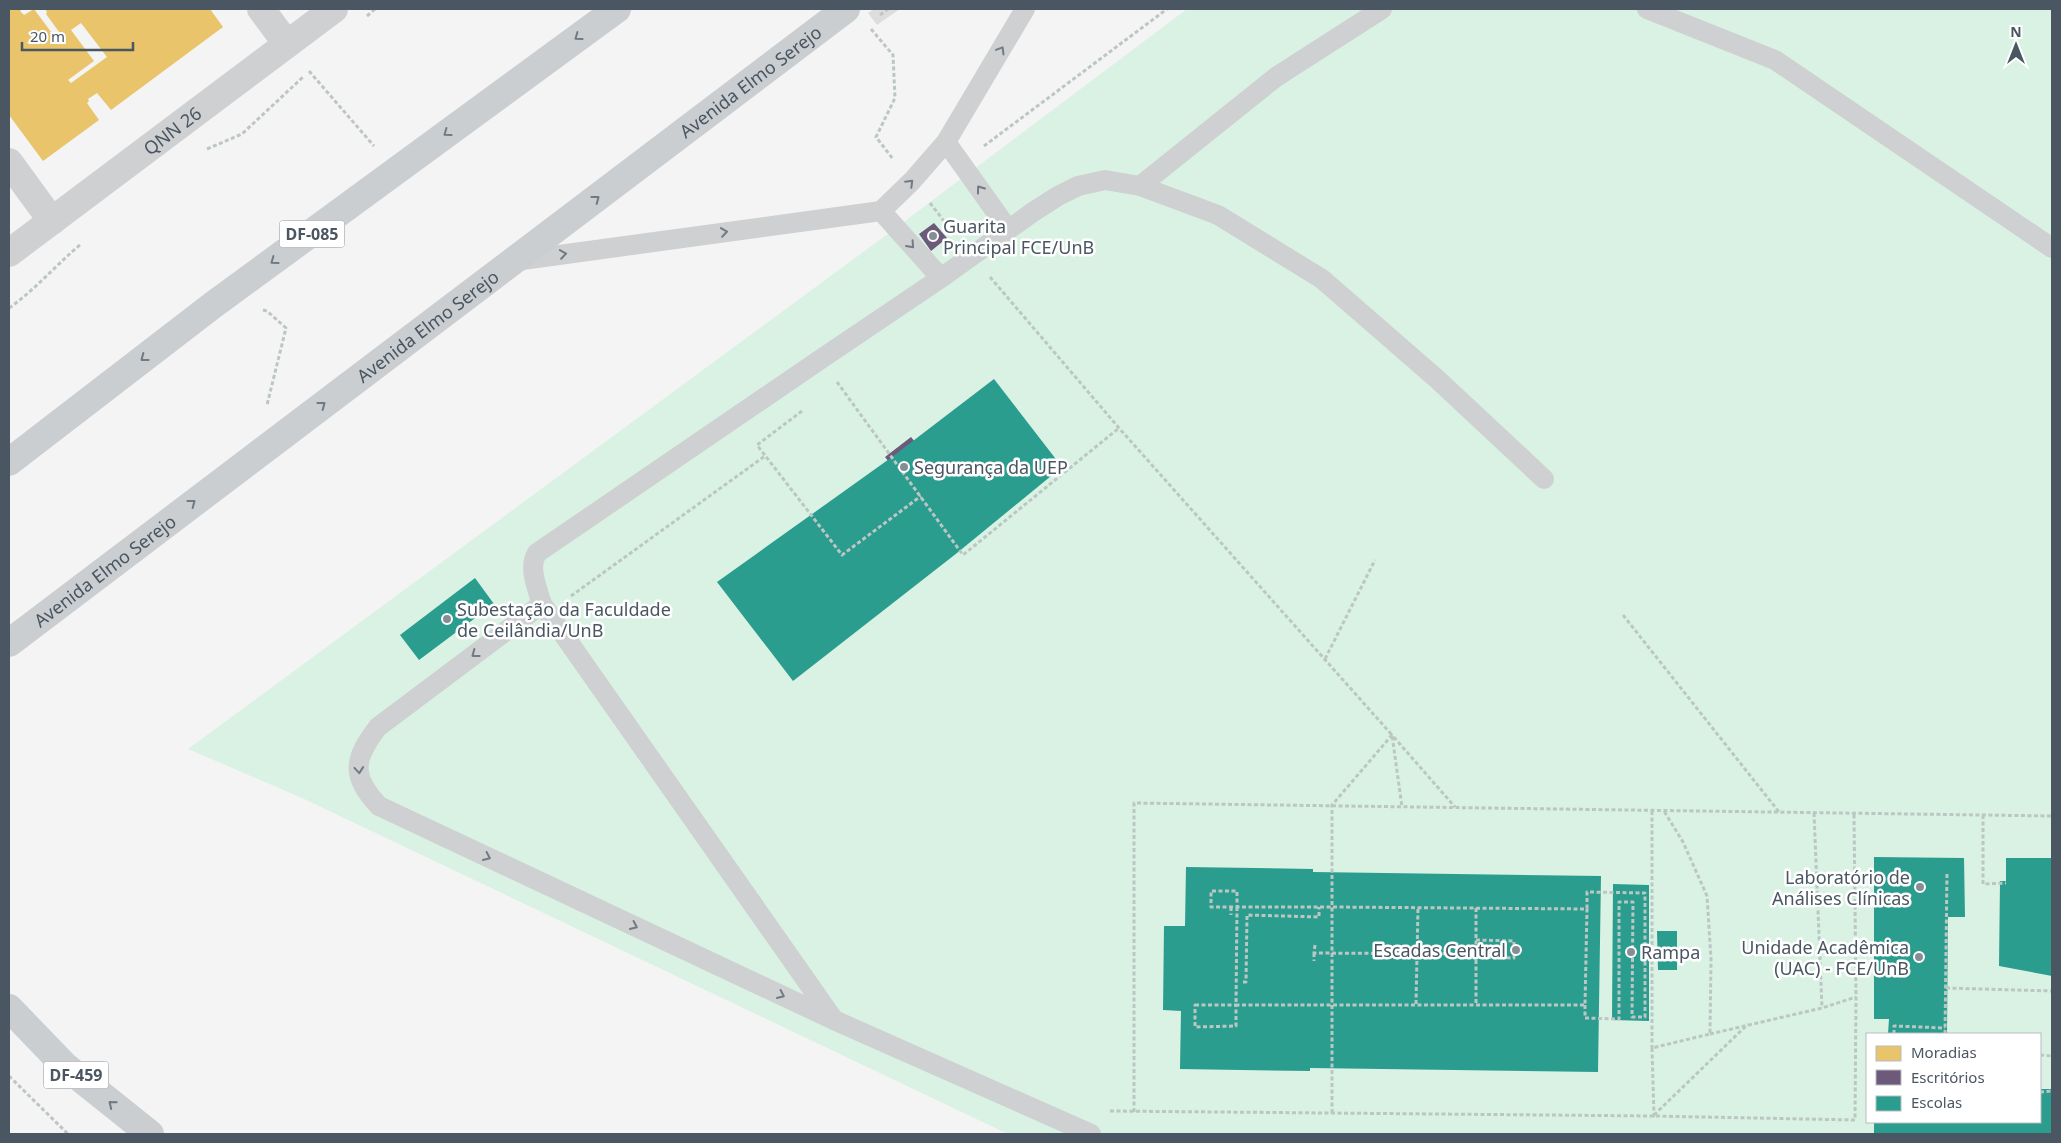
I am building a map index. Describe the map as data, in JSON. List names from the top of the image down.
{
  "streets": {
    "main road": ["Avenida Elmo Serejo", "DF-085", "DF-459"],
    "street": ["QNN 26"]
  },
  "places": [
    "Guarita Principal FCE/UnB",
    "Segurança da UEP",
    "Subestação da Faculdade de Ceilândia/UnB",
    "Laboratório de Análises Clínicas",
    "Escadas Central",
    "Rampa",
    "Unidade Acadêmica (UAC) - FCE/UnB"
  ],
  "legend": ["Moradias", "Escritórios", "Escolas"],
  "scale_bar": "20 m",
  "north": "top"
}
